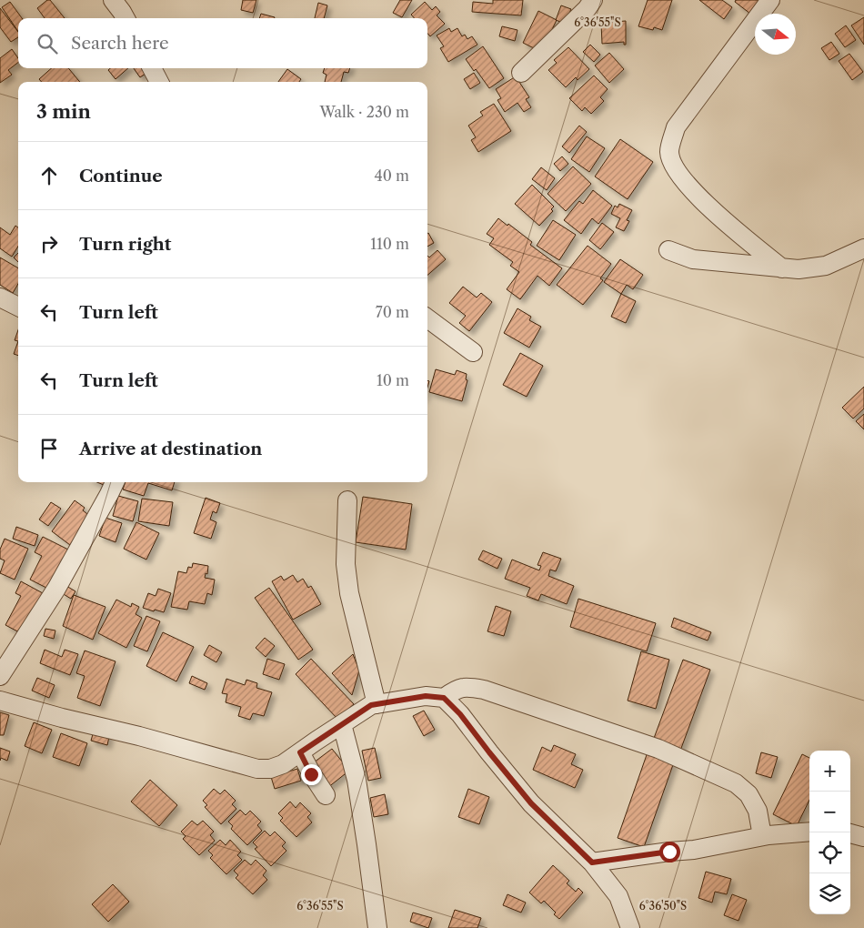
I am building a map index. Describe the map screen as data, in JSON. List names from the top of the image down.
{
  "north": "right",
  "page": {
    "search": "Search here",
    "heading": ["3 min", "Walk · 230 m"],
    "list": [
      ["Continue", "40 m"],
      ["Turn right", "110 m"],
      ["Turn left", "70 m"],
      ["Turn left", "10 m"],
      "Arrive at destination"
    ],
    "map_buttons": ["+", "−"]
  },
  "coordinates": ["6°36'55\"S", "6°36'50\"S"]
}
